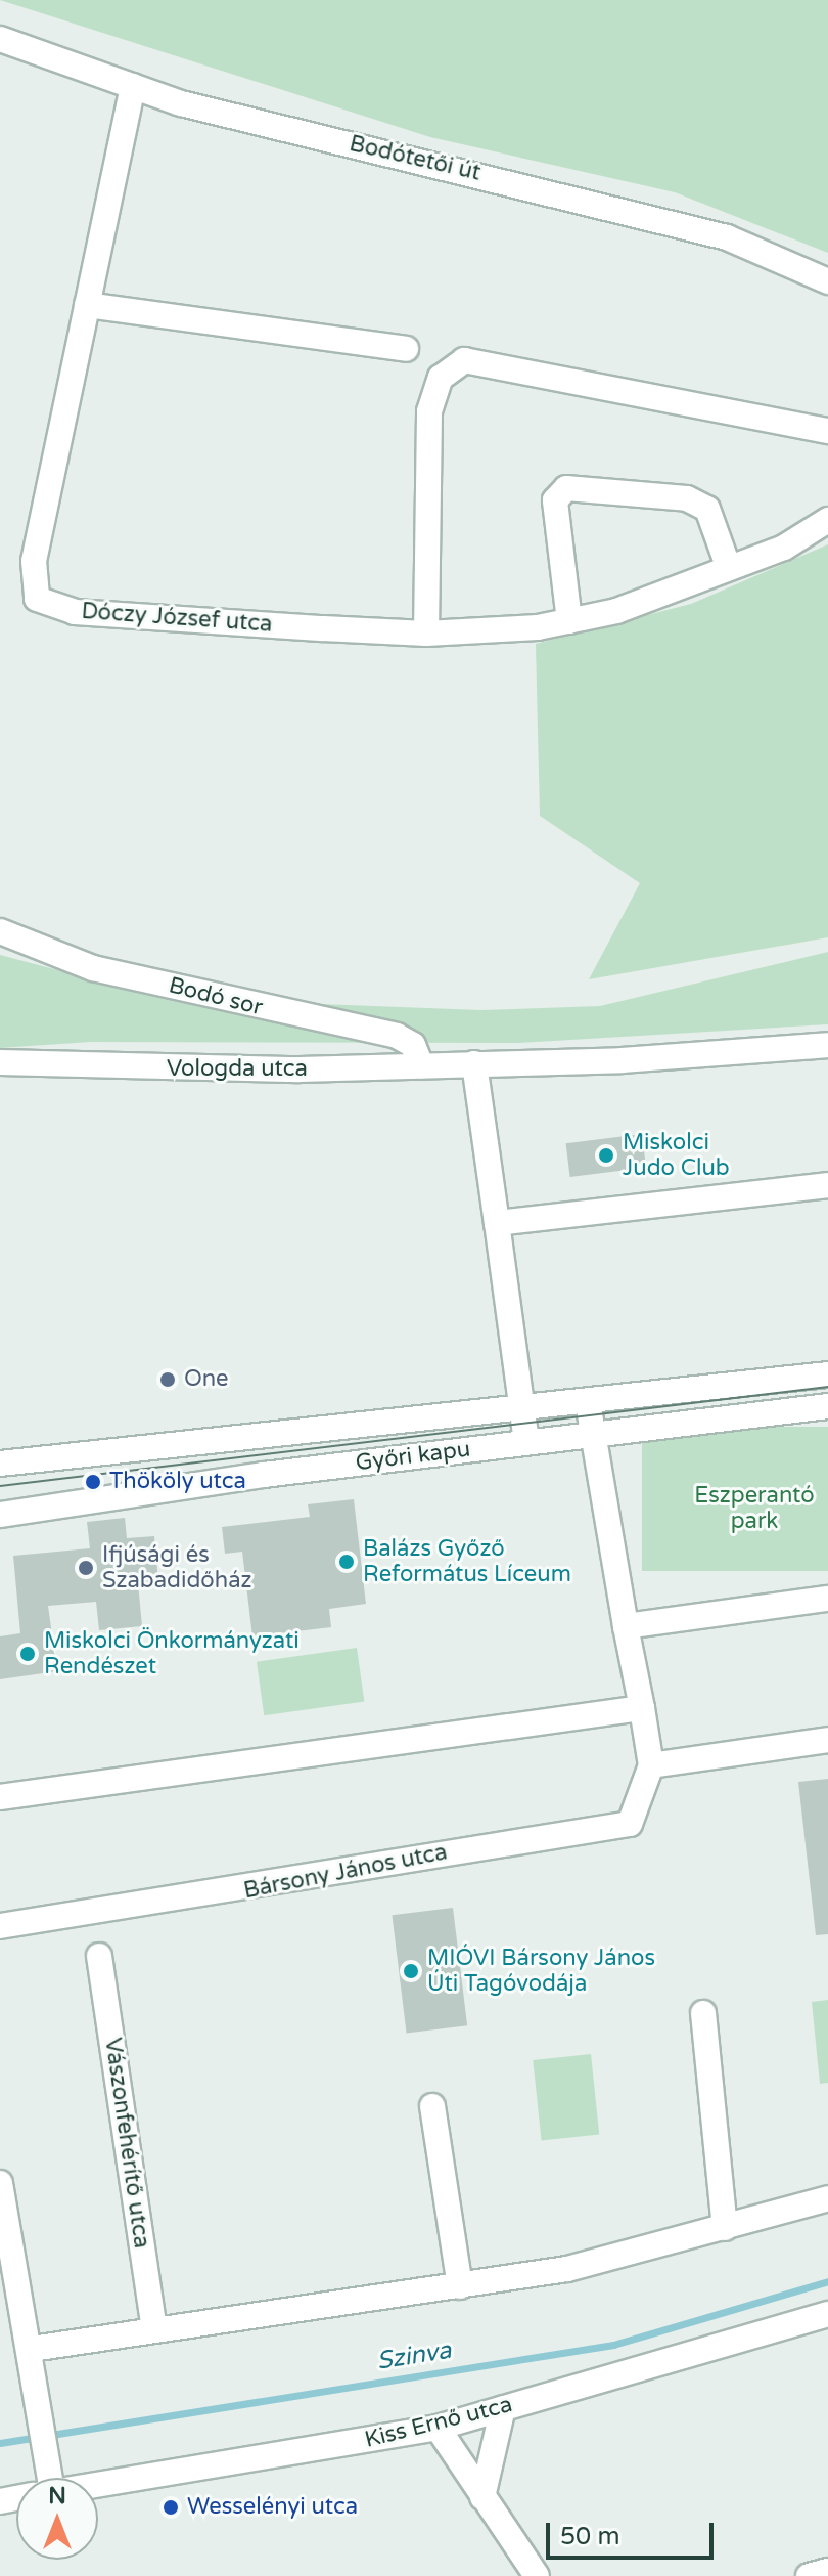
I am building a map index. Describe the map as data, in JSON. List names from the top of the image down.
{
  "streets": {
    "street": [
      "Bodótetői út",
      "Dóczy József utca",
      "Bodó sor",
      "Vologda utca",
      "Győri kapu",
      "Bársony János utca",
      "Vászonfehérítő utca",
      "Kiss Ernő utca"
    ]
  },
  "crossings": [
    ["Bodótetői út", "Dóczy József utca"],
    ["Bodó sor", "Vologda utca"],
    ["Győri kapu", "Bársony János utca"]
  ],
  "water": ["Szinva"],
  "parks": ["Eszperantó park"],
  "places": [
    "Miskolci Judo Club",
    "One",
    "Thököly utca",
    "Balázs Győző Református Líceum",
    "Ifjúsági és Szabadidőház",
    "Miskolci Önkormányzati Rendészet",
    "MIÓVI Bársony János Úti Tagóvodája",
    "Wesselényi utca"
  ],
  "scale_bar": "50 m",
  "north": "top"
}
